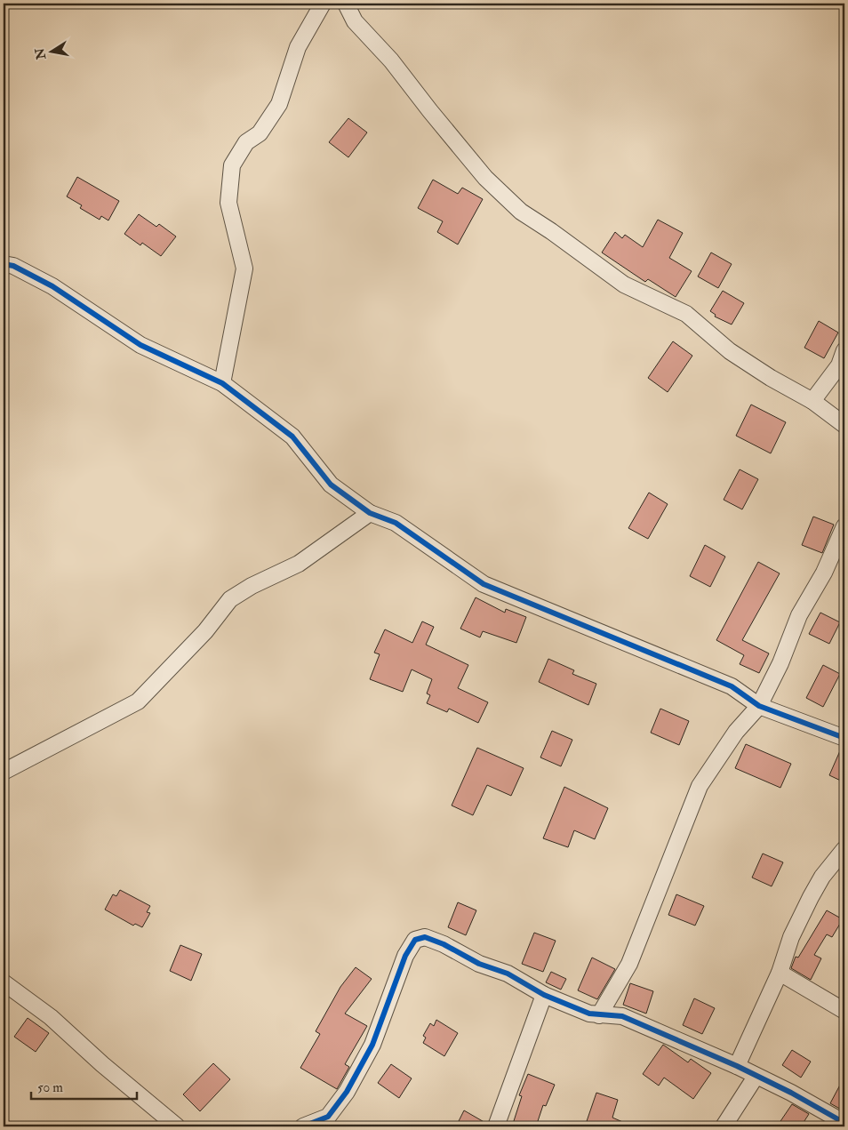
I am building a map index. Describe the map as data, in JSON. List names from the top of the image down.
{
  "scale_bar": "50 m",
  "north": "left"
}
